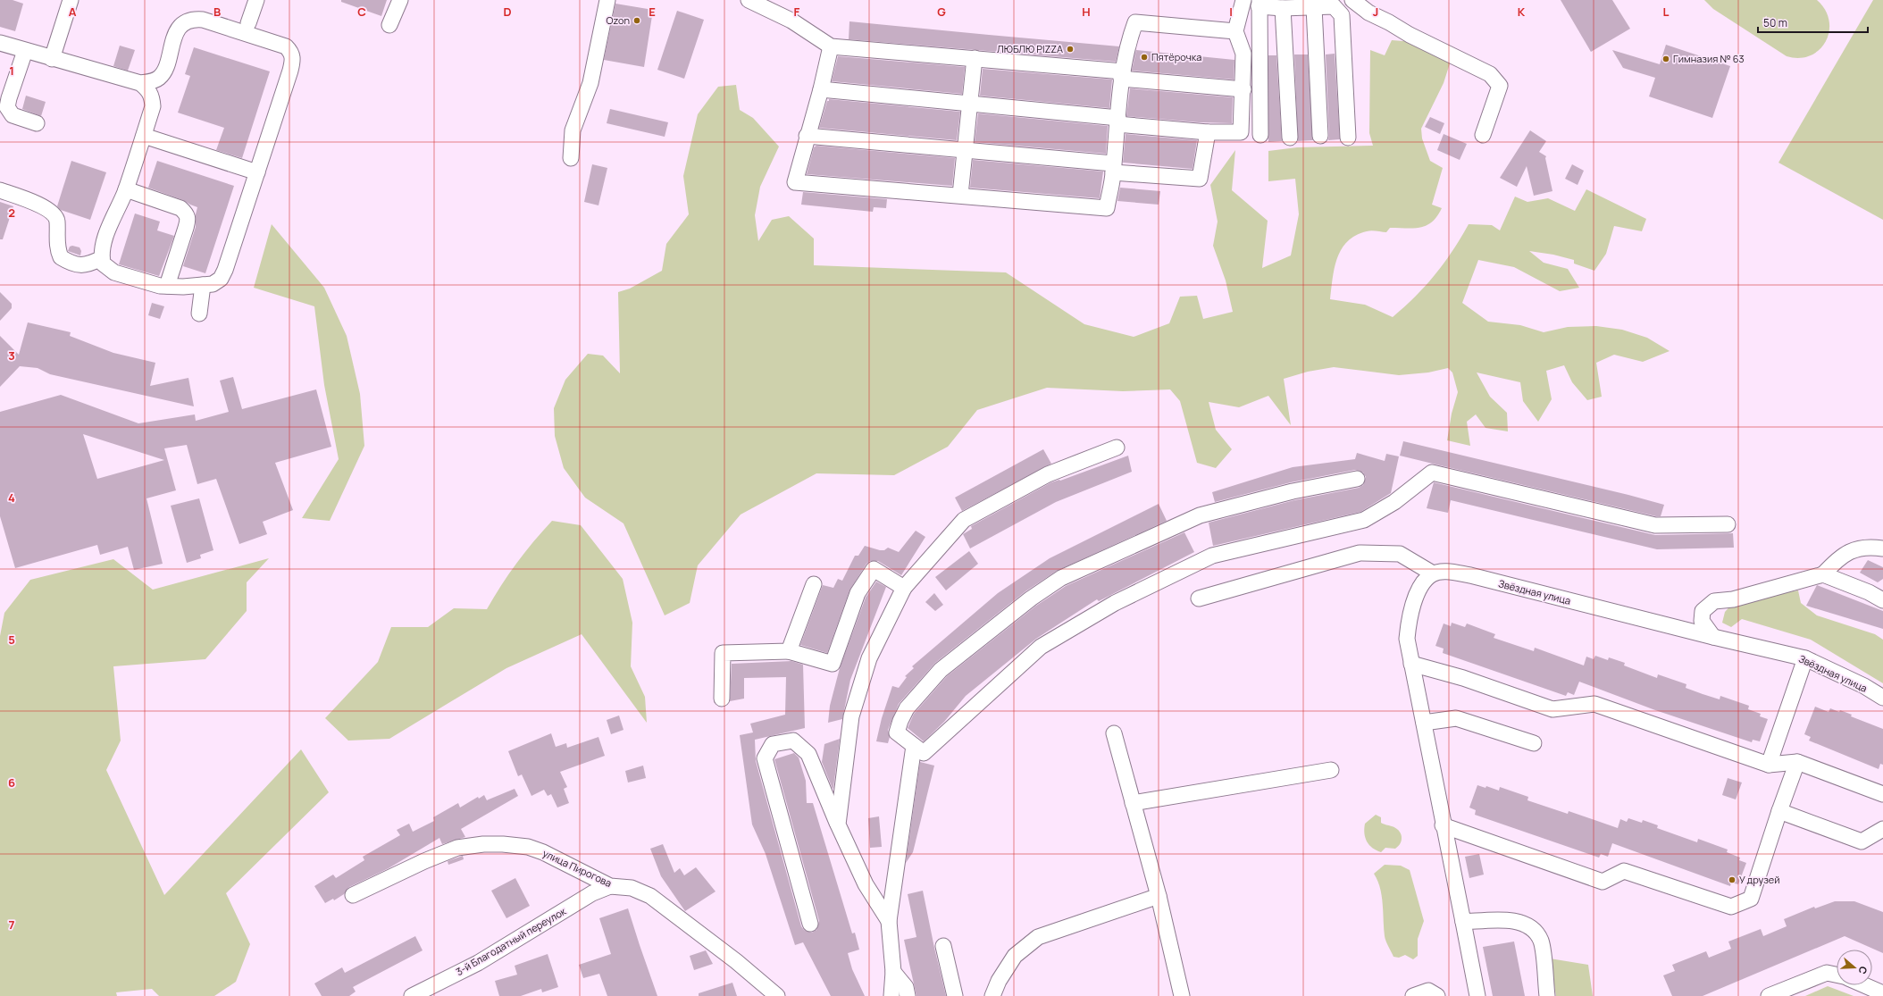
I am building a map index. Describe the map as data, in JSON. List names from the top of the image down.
{
  "streets": {
    "street": ["Звёздная улица", "улица Пирогова", "3-й Благодатный переулок"]
  },
  "crossings": [
    ["улица Пирогова", "3-й Благодатный переулок"]
  ],
  "places": [
    "Ozon",
    "ЛЮБЛЮ PIZZA",
    "Пятёрочка",
    "Гимназия № 63",
    "У друзей"
  ],
  "scale_bar": "50 m",
  "north": "right",
  "grid": {
    "columns": [
      "A",
      "B",
      "C",
      "D",
      "E",
      "F",
      "G",
      "H",
      "I",
      "J",
      "K",
      "L"
    ],
    "rows": [
      "1",
      "2",
      "3",
      "4",
      "5",
      "6",
      "7"
    ]
  }
}
